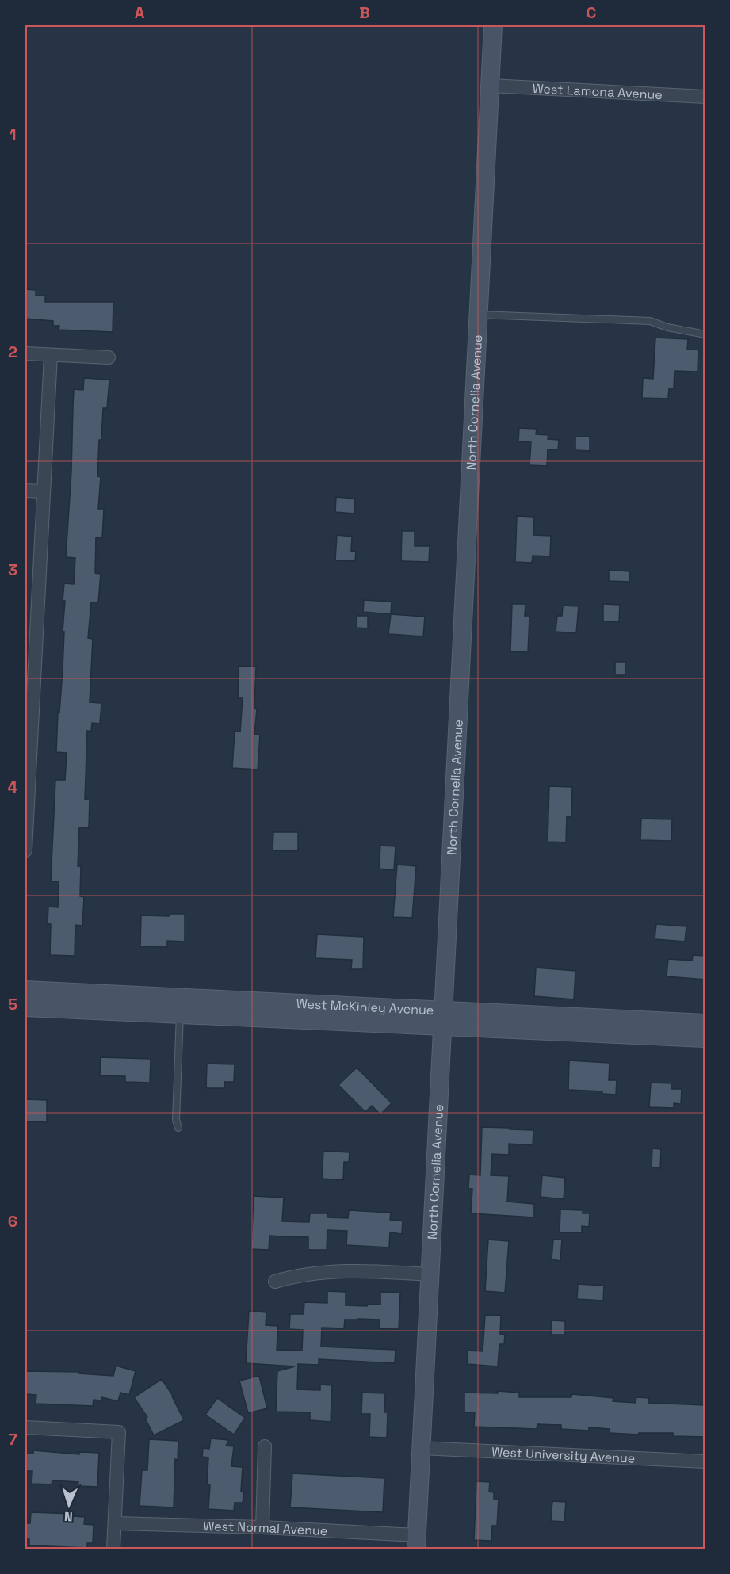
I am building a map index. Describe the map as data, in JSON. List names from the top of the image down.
{
  "streets": {
    "street": [
      "West Lamona Avenue",
      "North Cornelia Avenue",
      "West McKinley Avenue",
      "West University Avenue",
      "West Normal Avenue"
    ]
  },
  "crossings": [
    ["West Lamona Avenue", "North Cornelia Avenue"],
    ["North Cornelia Avenue", "West McKinley Avenue"],
    ["North Cornelia Avenue", "West University Avenue"],
    ["North Cornelia Avenue", "West Normal Avenue"]
  ],
  "north": "bottom",
  "grid": {
    "columns": ["A", "B", "C"],
    "rows": [
      "1",
      "2",
      "3",
      "4",
      "5",
      "6",
      "7"
    ]
  }
}
